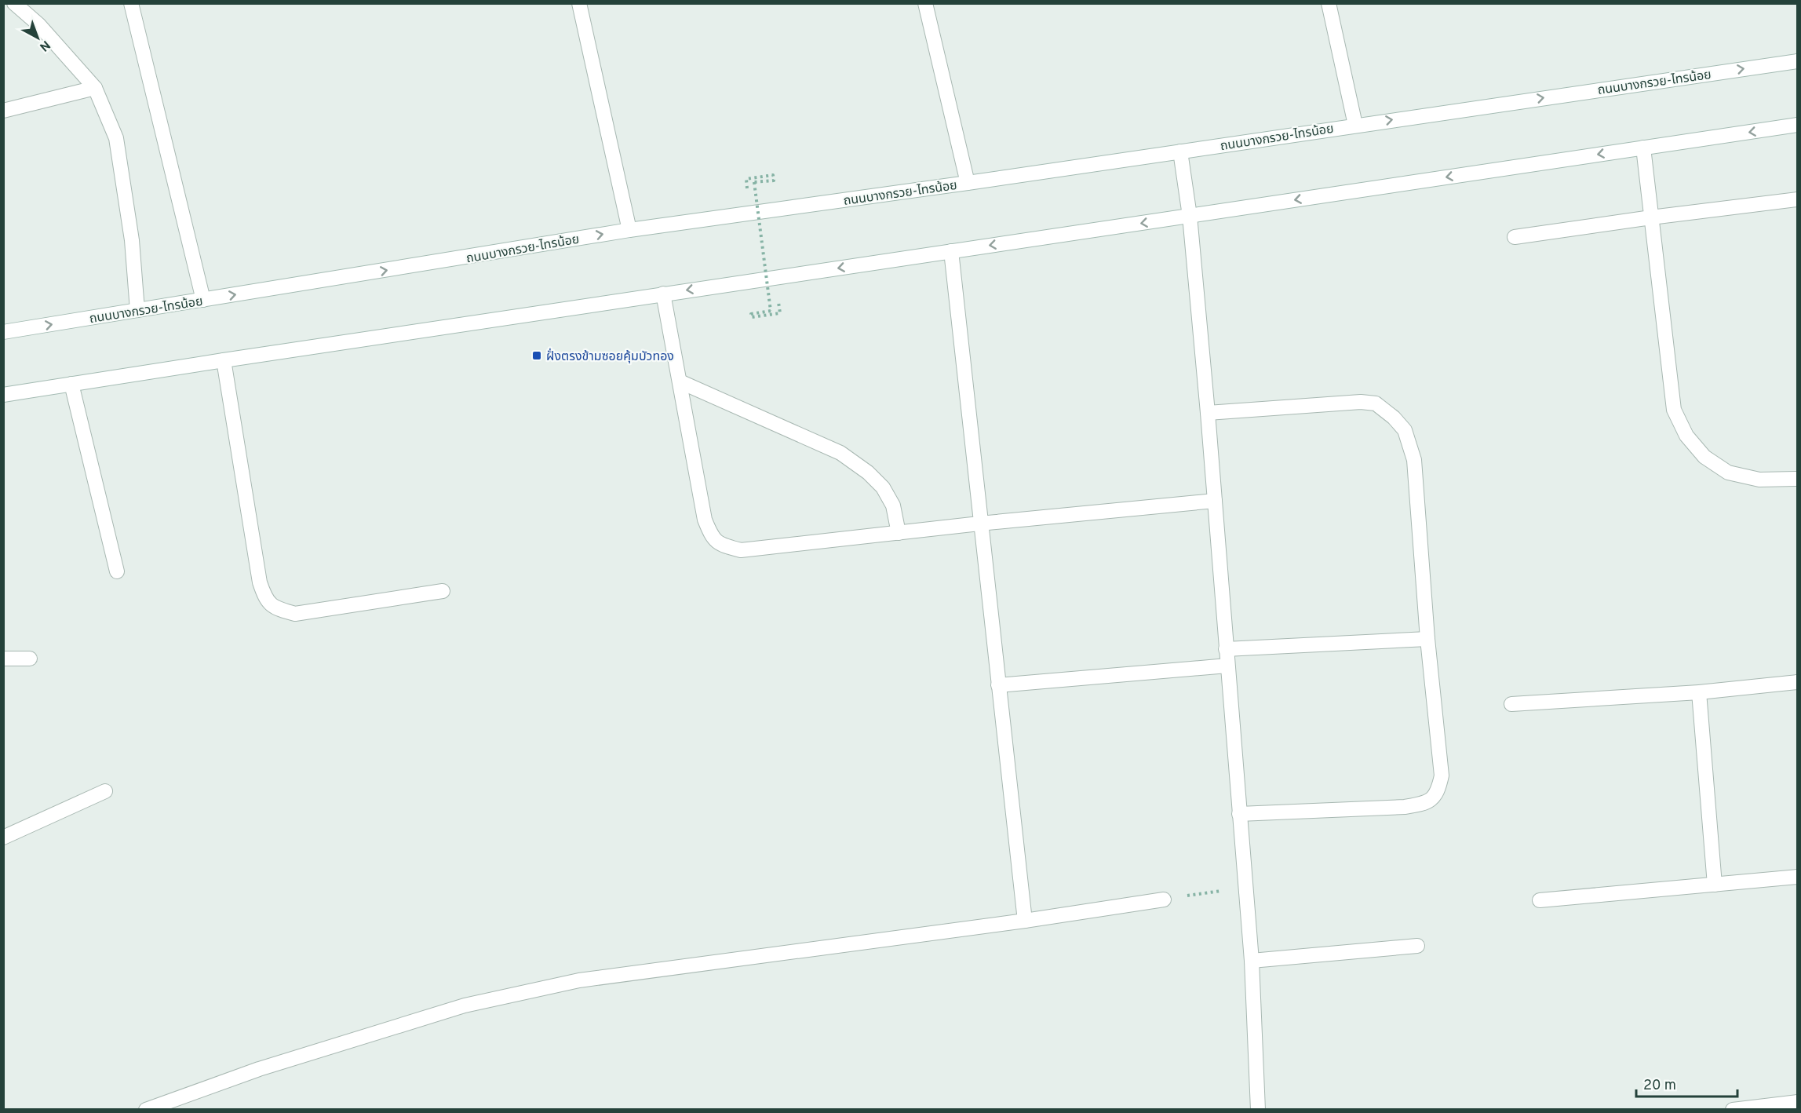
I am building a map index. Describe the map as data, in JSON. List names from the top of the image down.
{
  "streets": {
    "street": ["ถนนบางกรวย-ไทรน้อย"]
  },
  "places": {
    "transit": ["ฝั่งตรงข้ามซอยคุ้มบัวทอง"]
  },
  "scale_bar": "20 m",
  "north": "bottom right"
}
